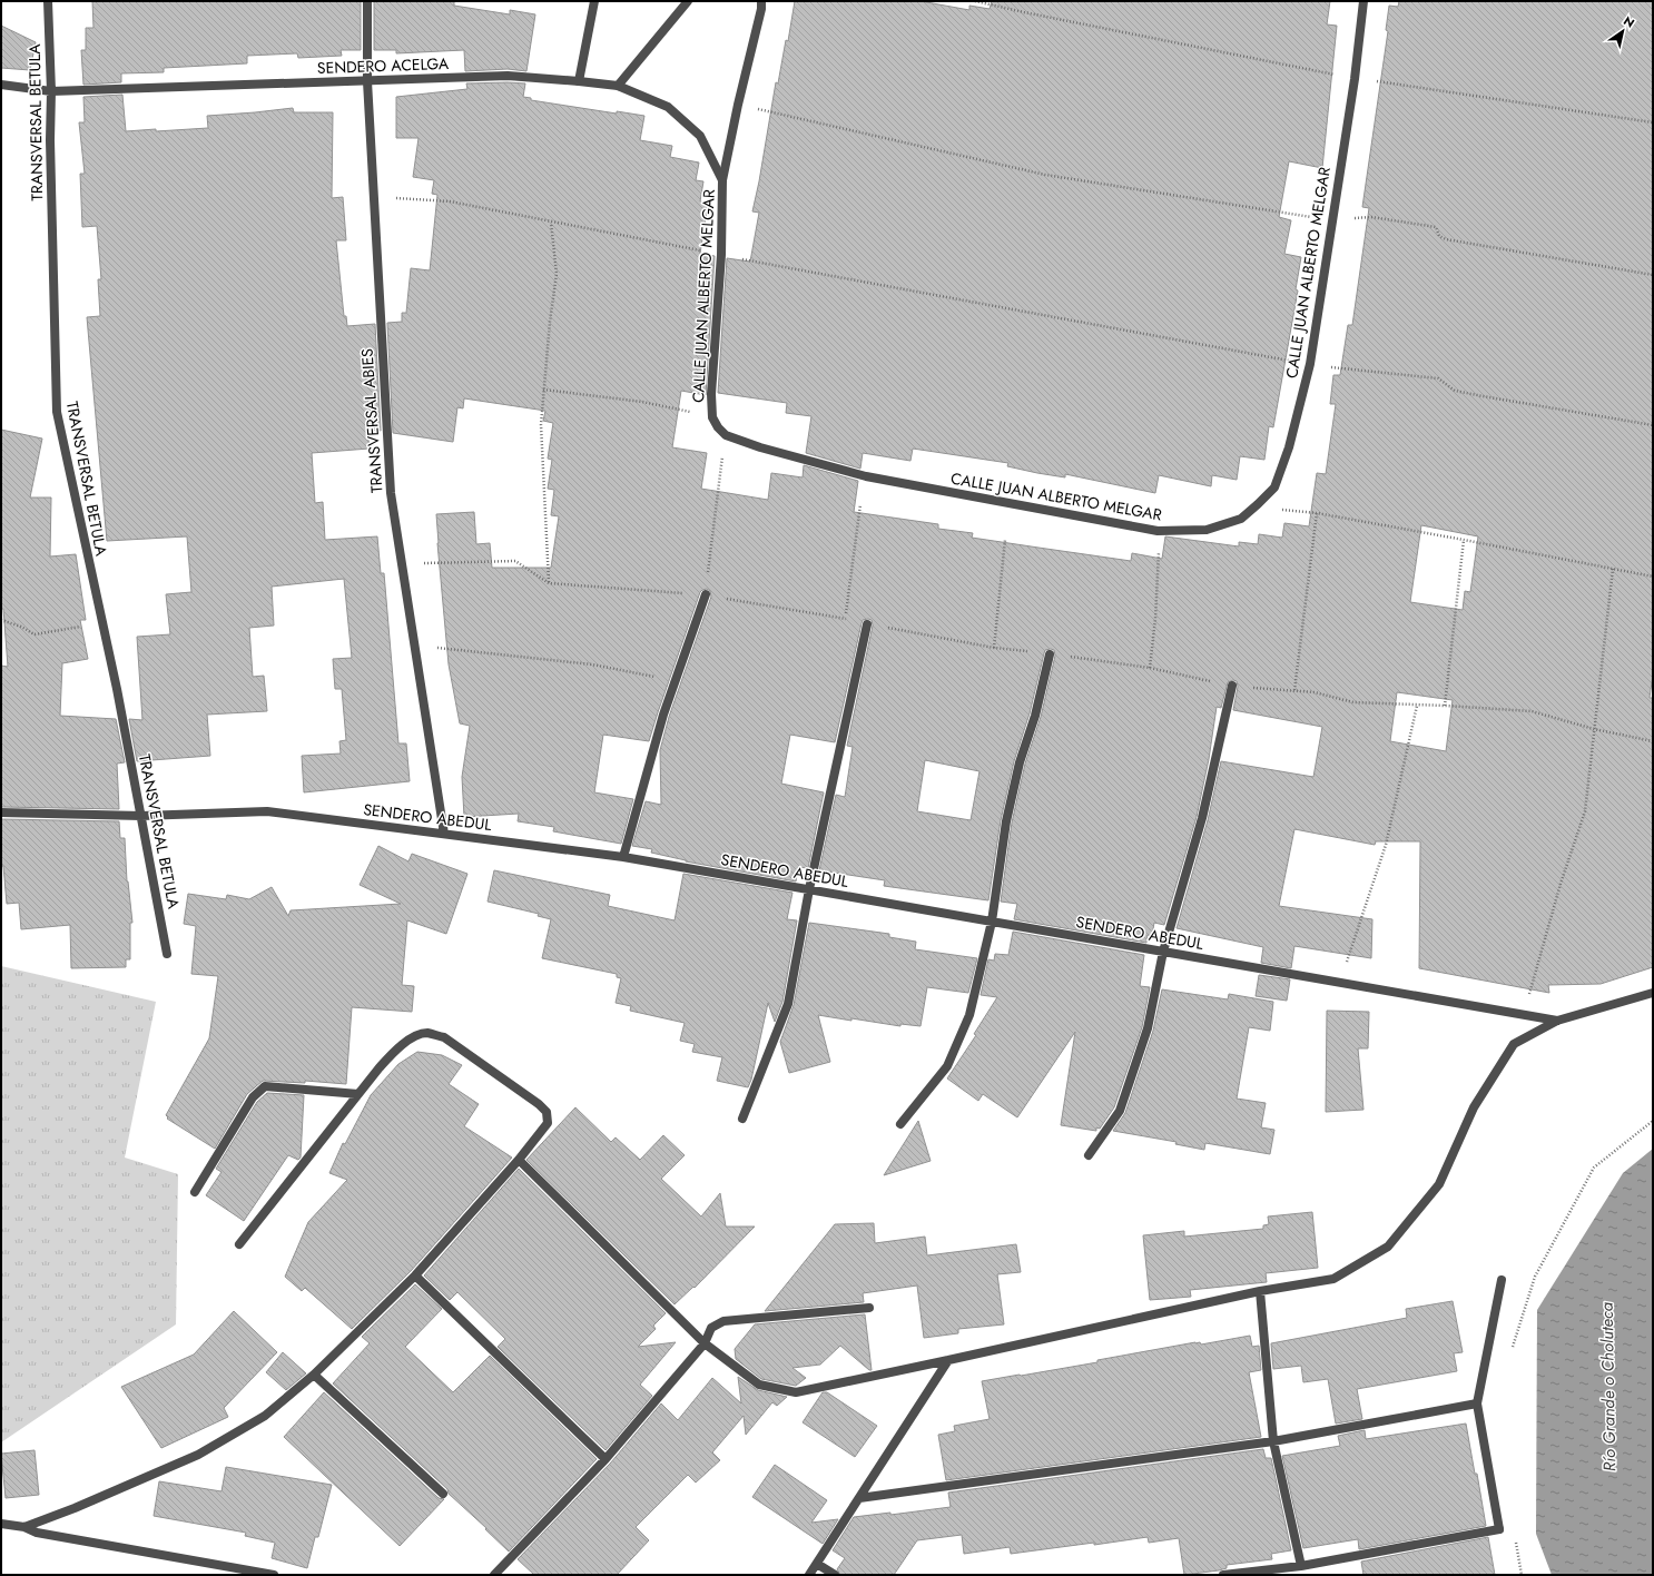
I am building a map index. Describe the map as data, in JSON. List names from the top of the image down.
{
  "streets": {
    "street": [
      "SENDERO ACELGA",
      "TRANSVERSAL BETULA",
      "CALLE JUAN ALBERTO MELGAR",
      "TRANSVERSAL ABIES",
      "SENDERO ABEDUL"
    ]
  },
  "crossings": [
    ["SENDERO ACELGA", "TRANSVERSAL BETULA"],
    ["SENDERO ACELGA", "CALLE JUAN ALBERTO MELGAR"],
    ["SENDERO ACELGA", "TRANSVERSAL ABIES"],
    ["TRANSVERSAL BETULA", "SENDERO ABEDUL"],
    ["TRANSVERSAL ABIES", "SENDERO ABEDUL"]
  ],
  "water": ["Río Grande o Choluteca"],
  "north": "top right"
}
